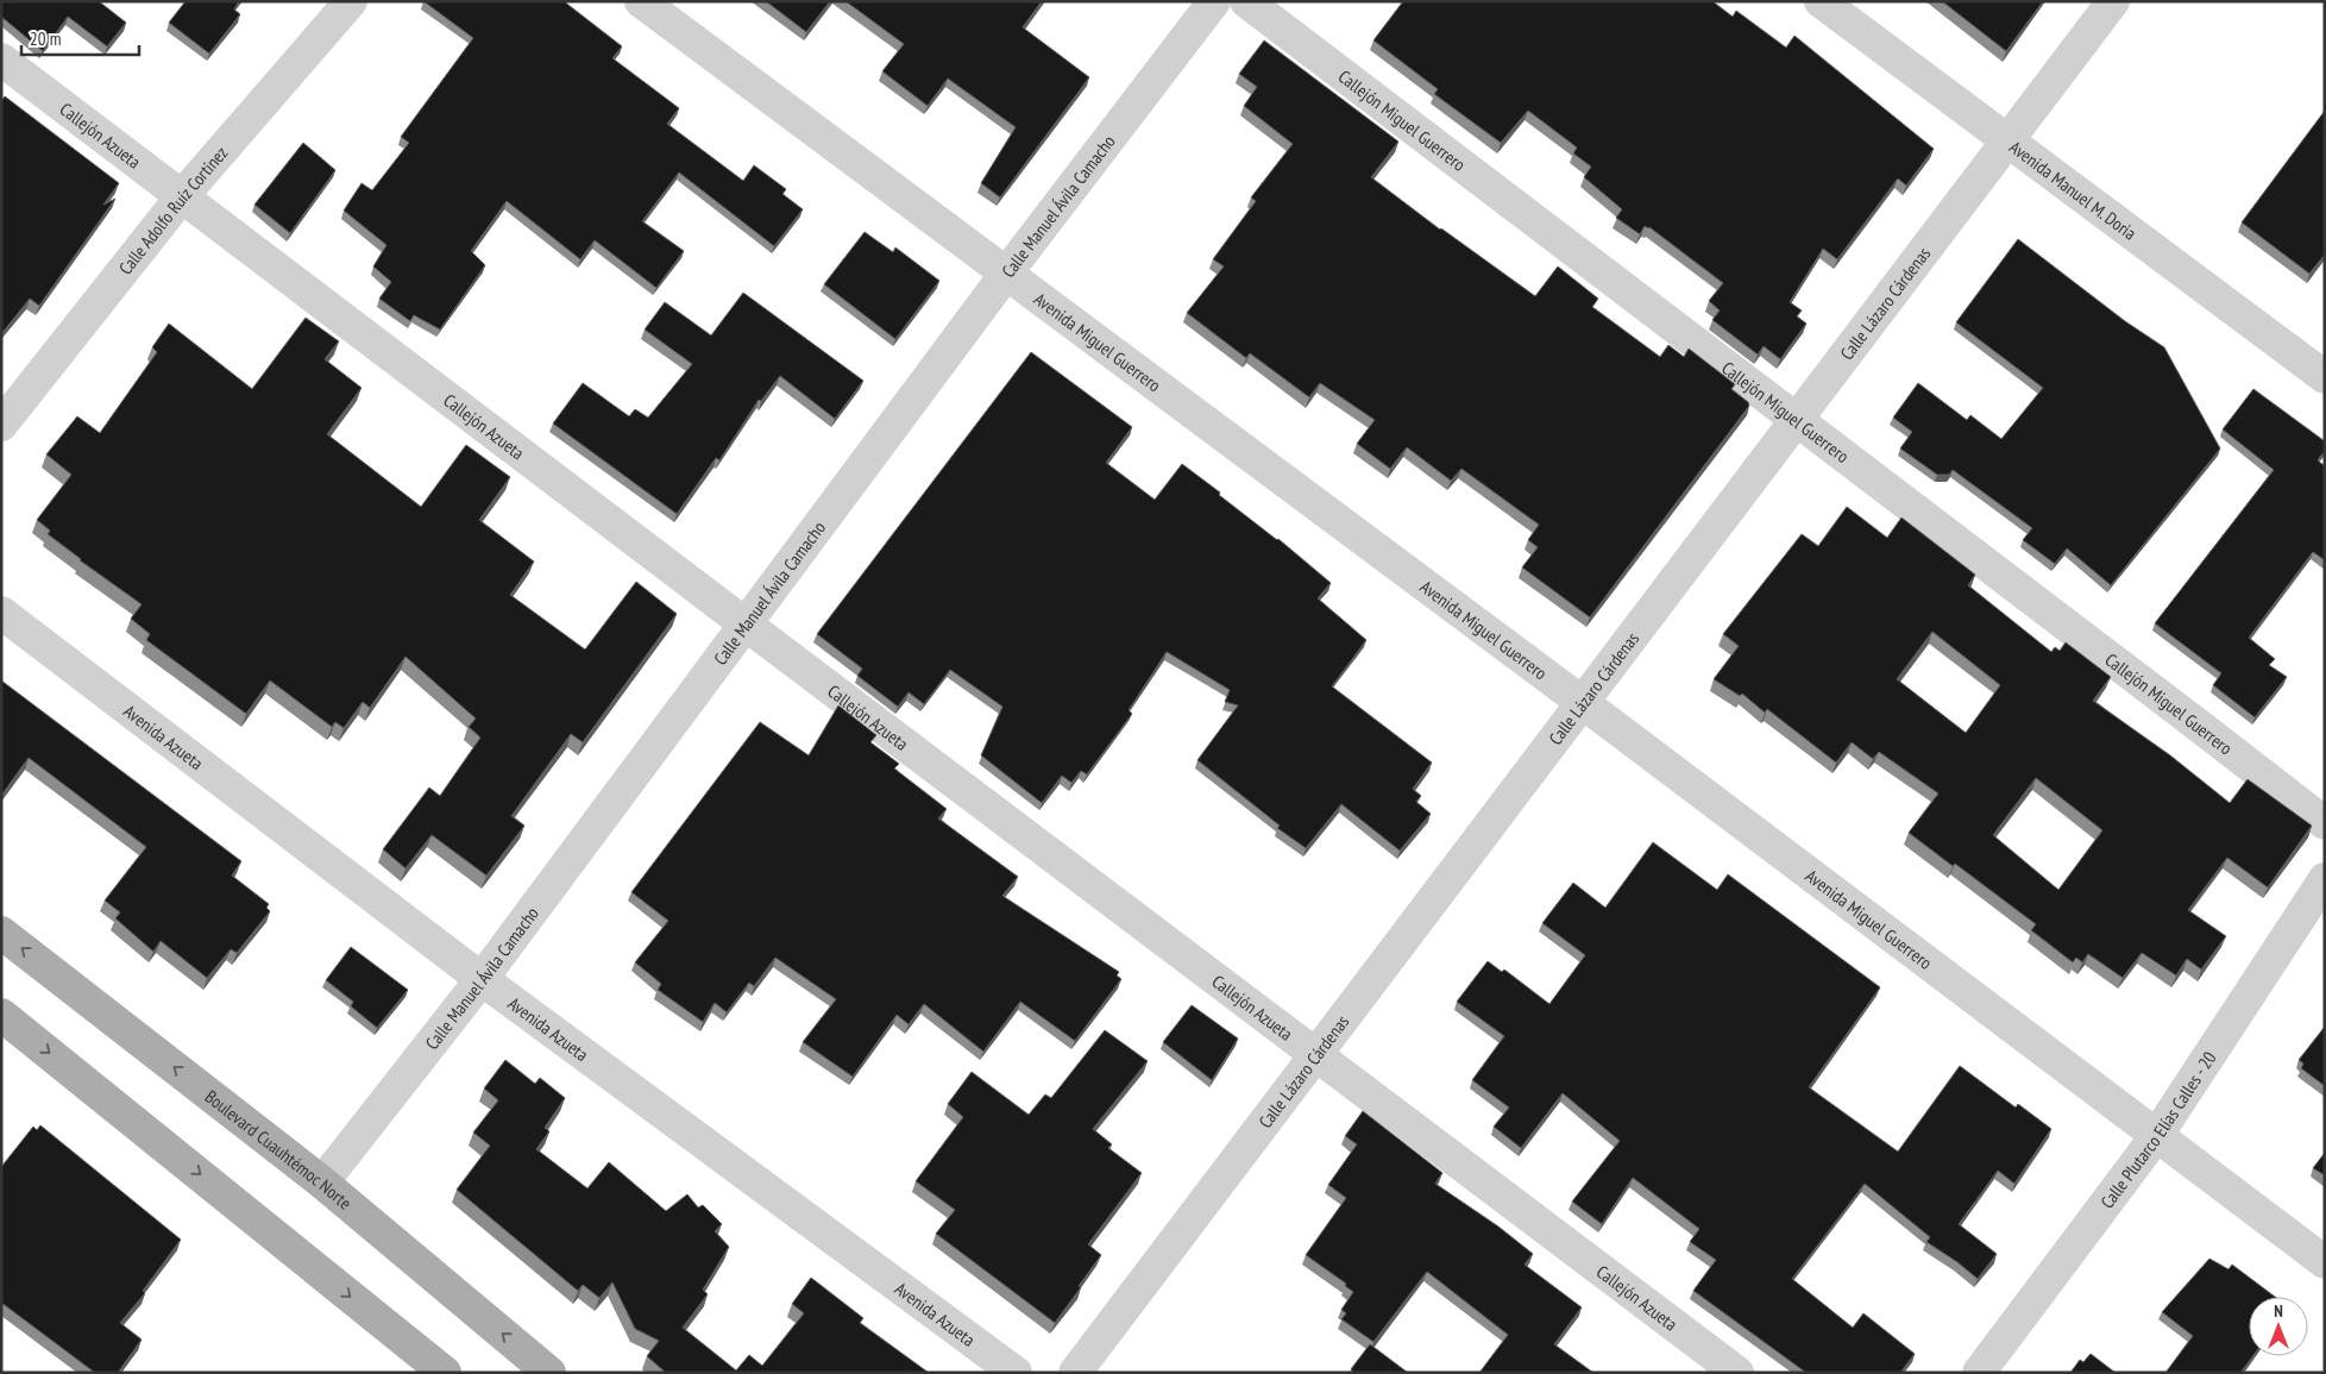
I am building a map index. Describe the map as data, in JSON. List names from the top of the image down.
{
  "streets": {
    "main road": ["Boulevard Cuauhtémoc Norte"],
    "street": [
      "Callejón Miguel Guerrero",
      "Callejón Azueta",
      "Avenida Manuel M. Doria",
      "Calle Manuel Ávila Camacho",
      "Calle Adolfo Ruíz Cortinez",
      "Calle Lázaro Cárdenas",
      "Avenida Miguel Guerrero",
      "Avenida Azueta",
      "Calle Plutarco Elías Calles - 20"
    ]
  },
  "crossings": [
    ["Callejón Miguel Guerrero", "Calle Lázaro Cárdenas"],
    ["Callejón Azueta", "Calle Manuel Ávila Camacho"],
    ["Callejón Azueta", "Calle Adolfo Ruíz Cortinez"],
    ["Callejón Azueta", "Calle Lázaro Cárdenas"],
    ["Avenida Manuel M. Doria", "Calle Lázaro Cárdenas"],
    ["Calle Manuel Ávila Camacho", "Avenida Miguel Guerrero"],
    ["Calle Manuel Ávila Camacho", "Avenida Azueta"],
    ["Calle Manuel Ávila Camacho", "Boulevard Cuauhtémoc Norte"],
    ["Calle Lázaro Cárdenas", "Avenida Miguel Guerrero"],
    ["Avenida Miguel Guerrero", "Calle Plutarco Elías Calles - 20"]
  ],
  "scale_bar": "20 m",
  "north": "top"
}
